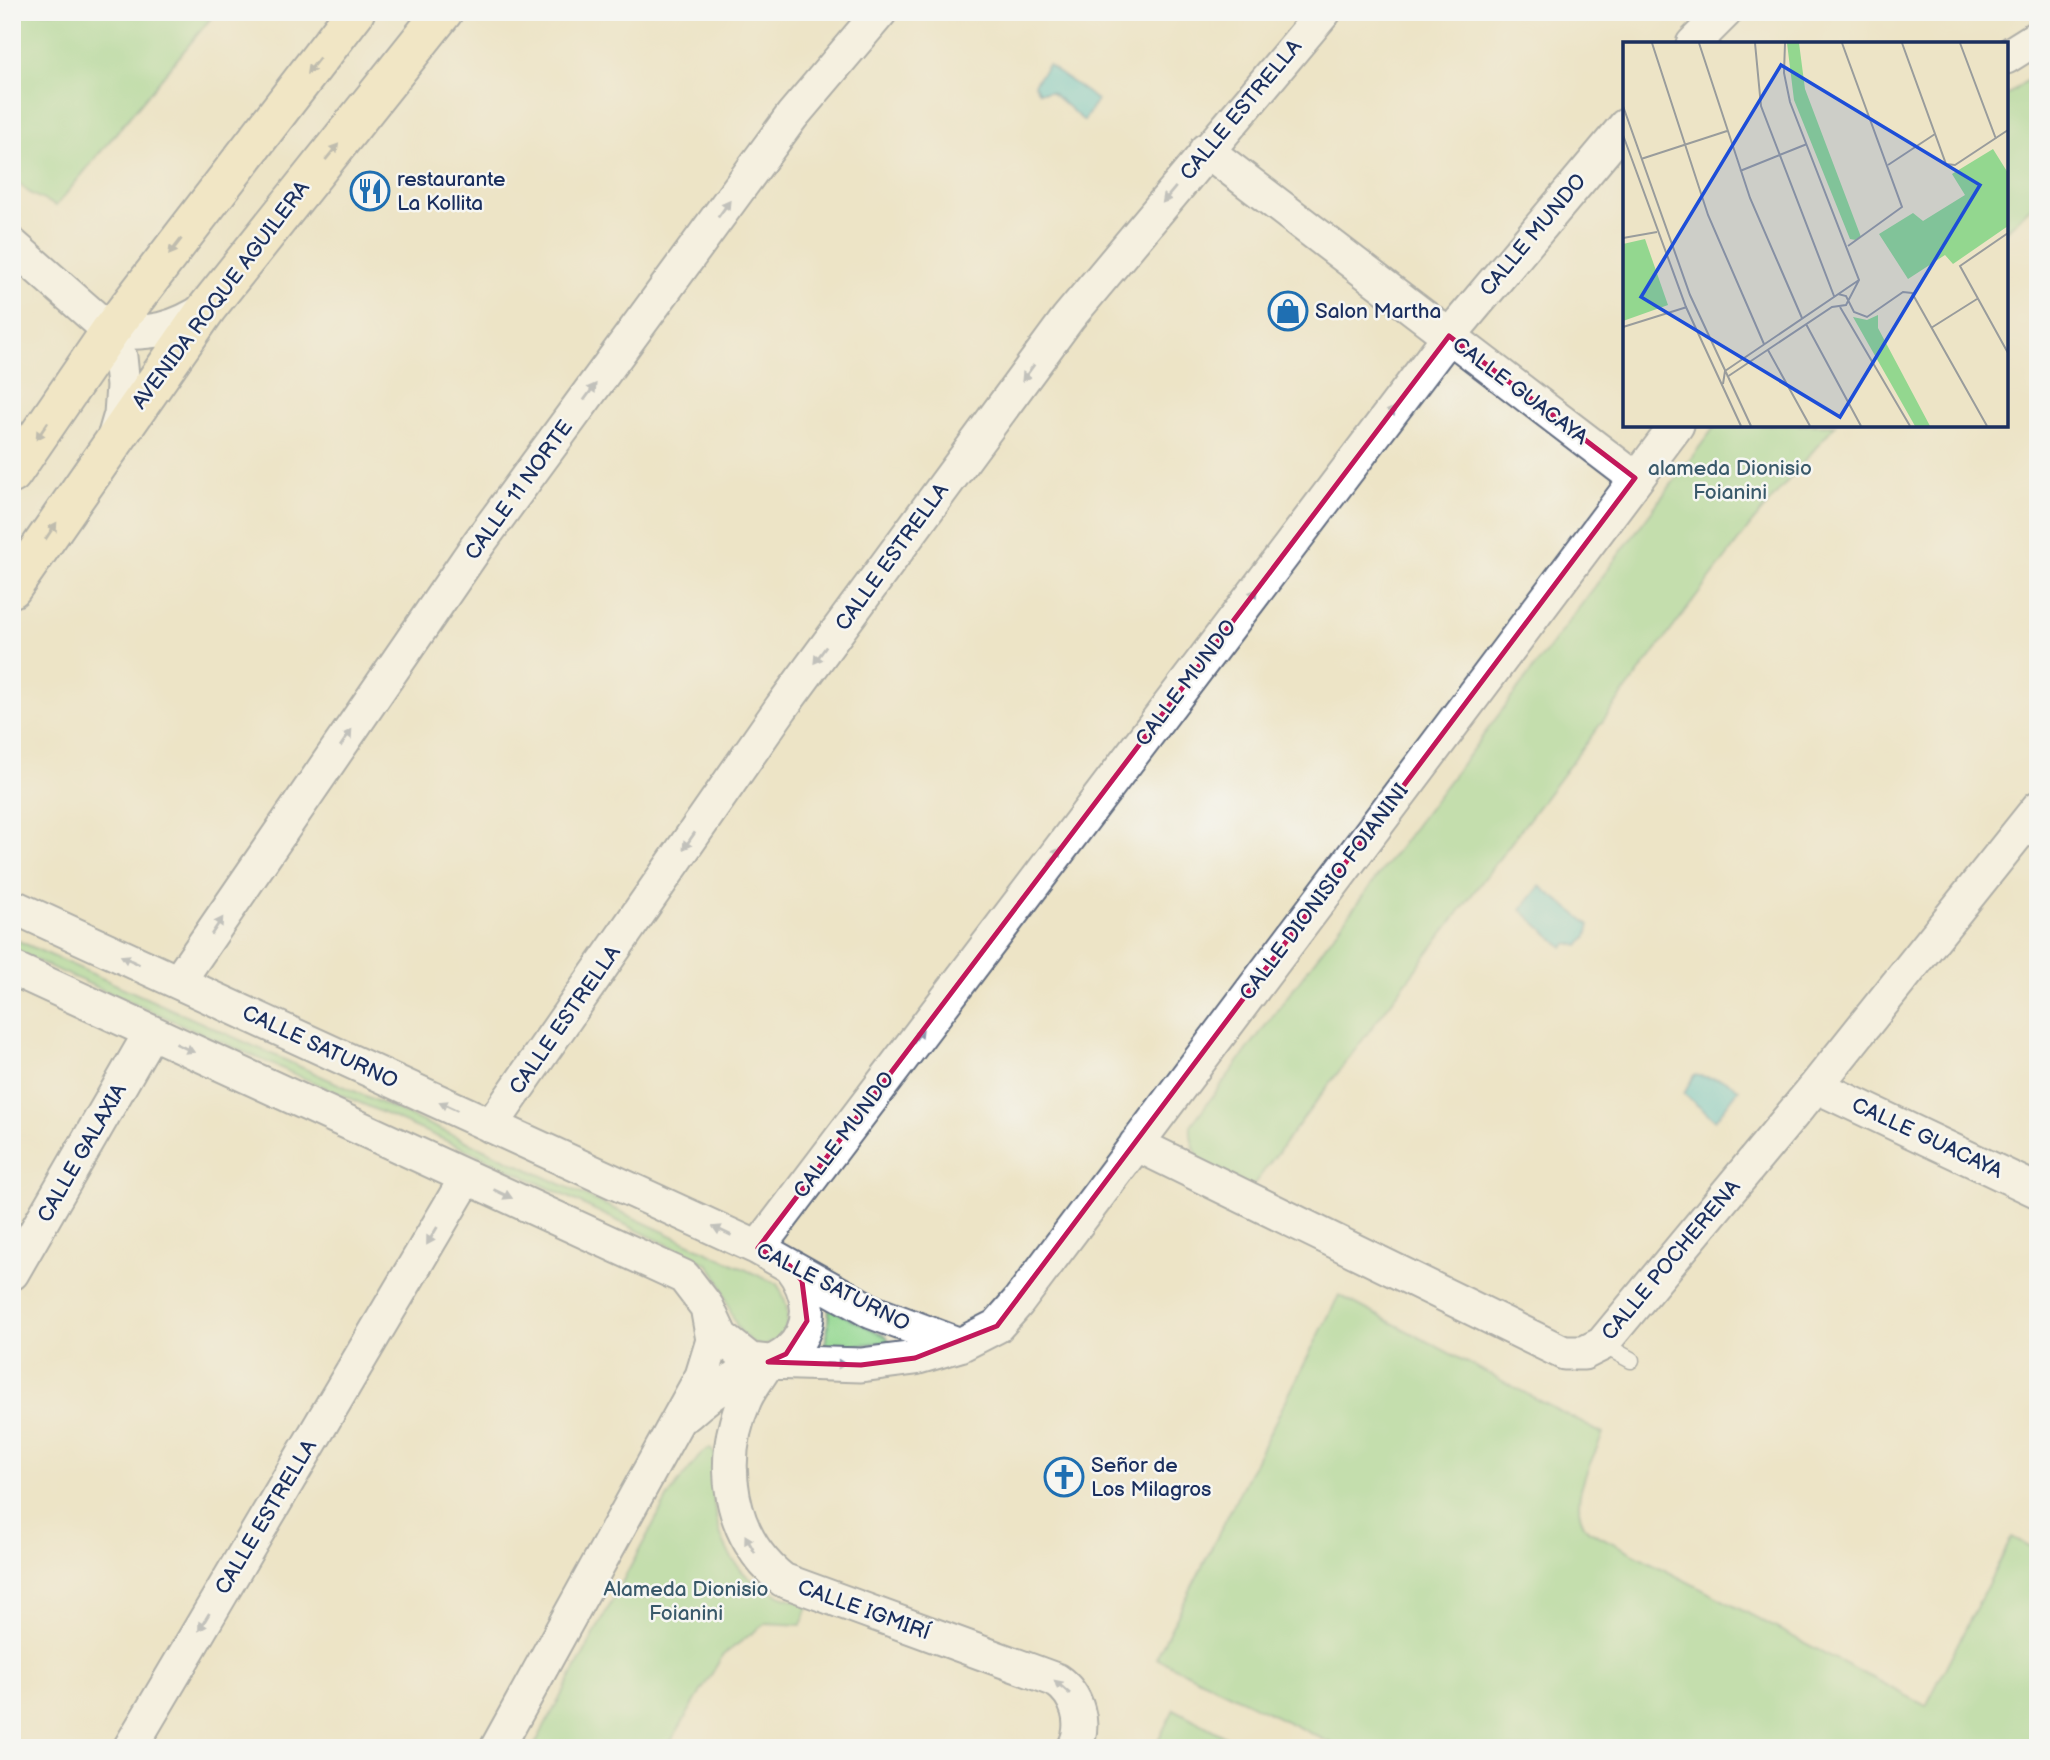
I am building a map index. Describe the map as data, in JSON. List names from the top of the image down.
{
  "streets": {
    "main road": ["AVENIDA ROQUE AGUILERA"],
    "street": [
      "CALLE ESTRELLA",
      "CALLE MUNDO",
      "CALLE GUACAYA",
      "CALLE 11 NORTE",
      "CALLE DIONISIO FOIANINI",
      "CALLE SATURNO",
      "CALLE GALAXIA",
      "CALLE POCHERENA",
      "CALLE IGMIRÍ"
    ]
  },
  "crossings": [
    ["CALLE ESTRELLA", "CALLE GUACAYA"],
    ["CALLE ESTRELLA", "CALLE SATURNO"],
    ["CALLE MUNDO", "CALLE GUACAYA"],
    ["CALLE MUNDO", "CALLE SATURNO"],
    ["CALLE GUACAYA", "CALLE DIONISIO FOIANINI"],
    ["CALLE GUACAYA", "CALLE POCHERENA"],
    ["CALLE 11 NORTE", "CALLE SATURNO"],
    ["CALLE DIONISIO FOIANINI", "CALLE SATURNO"],
    ["CALLE DIONISIO FOIANINI", "CALLE POCHERENA"],
    ["CALLE SATURNO", "CALLE GALAXIA"],
    ["CALLE SATURNO", "CALLE IGMIRÍ"]
  ],
  "one_way": [
    "CALLE ESTRELLA",
    "CALLE MUNDO",
    "CALLE 11 NORTE",
    "CALLE IGMIRÍ"
  ],
  "parks": ["alameda Dionisio Foianini", "Alameda Dionisio Foianini"],
  "places": {
    "restaurant": ["restaurante La Kollita"],
    "shop": ["Salon Martha"],
    "church": ["Señor de Los Milagros"]
  }
}
